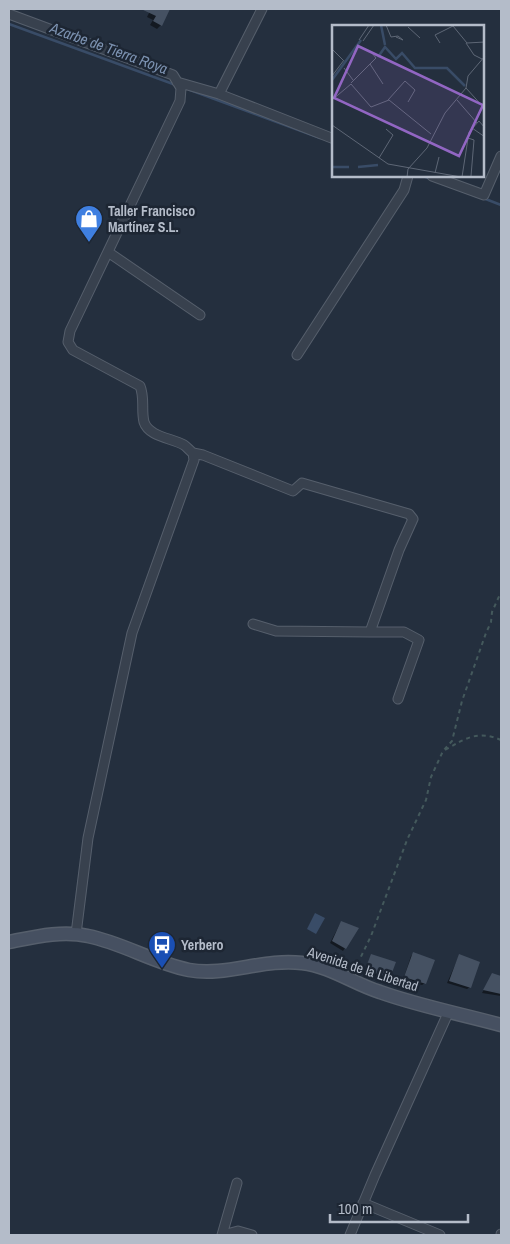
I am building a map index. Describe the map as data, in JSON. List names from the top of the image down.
{
  "streets": {
    "main road": ["Avenida de la Libertad"]
  },
  "water": ["Azarbe de Tierra Roya"],
  "places": {
    "shop": ["Taller Francisco Martínez S.L."],
    "bus stop": ["Yerbero"]
  },
  "scale_bar": "100 m"
}
